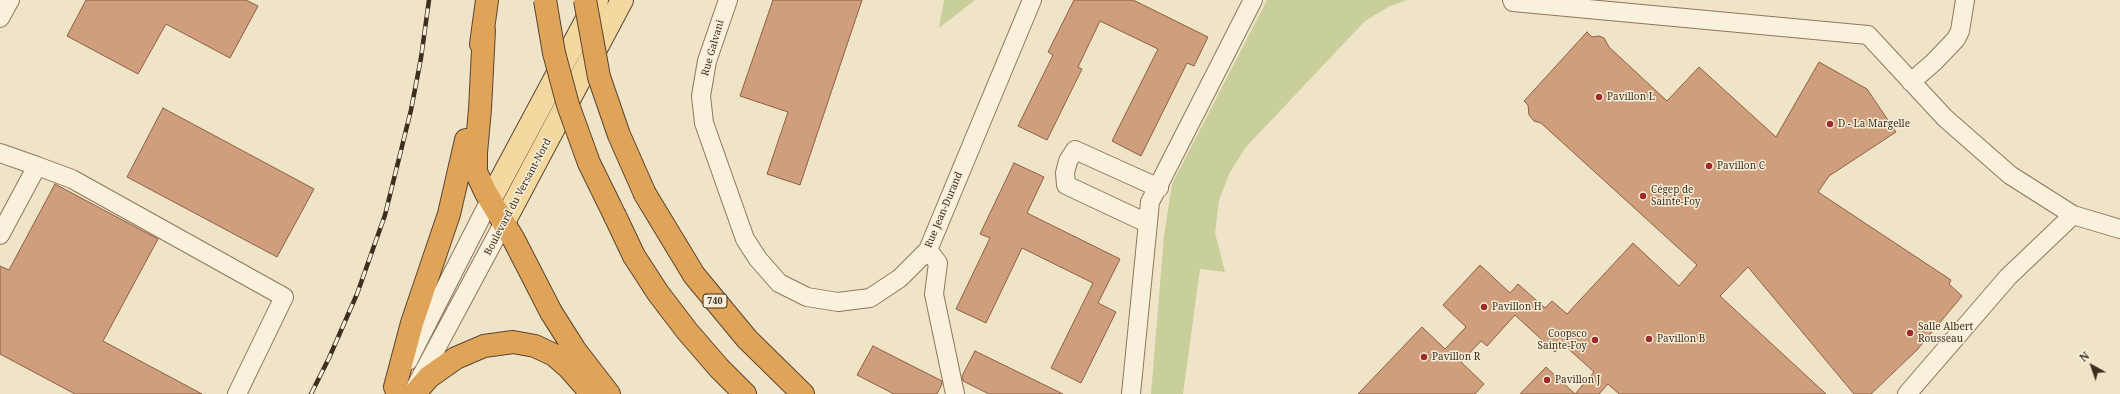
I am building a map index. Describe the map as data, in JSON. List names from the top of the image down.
{
  "streets": {
    "highway": ["740"],
    "main road": ["Boulevard du Versant-Nord"],
    "street": ["Rue Galvani", "Rue Jean-Durand"]
  },
  "crossings": [
    ["Rue Galvani", "Rue Jean-Durand"]
  ],
  "places": [
    "Pavillon L",
    "D - La Margelle",
    "Pavillon C",
    "Cégep de Sainte-Foy",
    "Pavillon H",
    "Salle Albert Rousseau",
    "Pavillon B",
    "Coopsco Sainte-Foy",
    "Pavillon R",
    "Pavillon J"
  ],
  "north": "top left"
}
